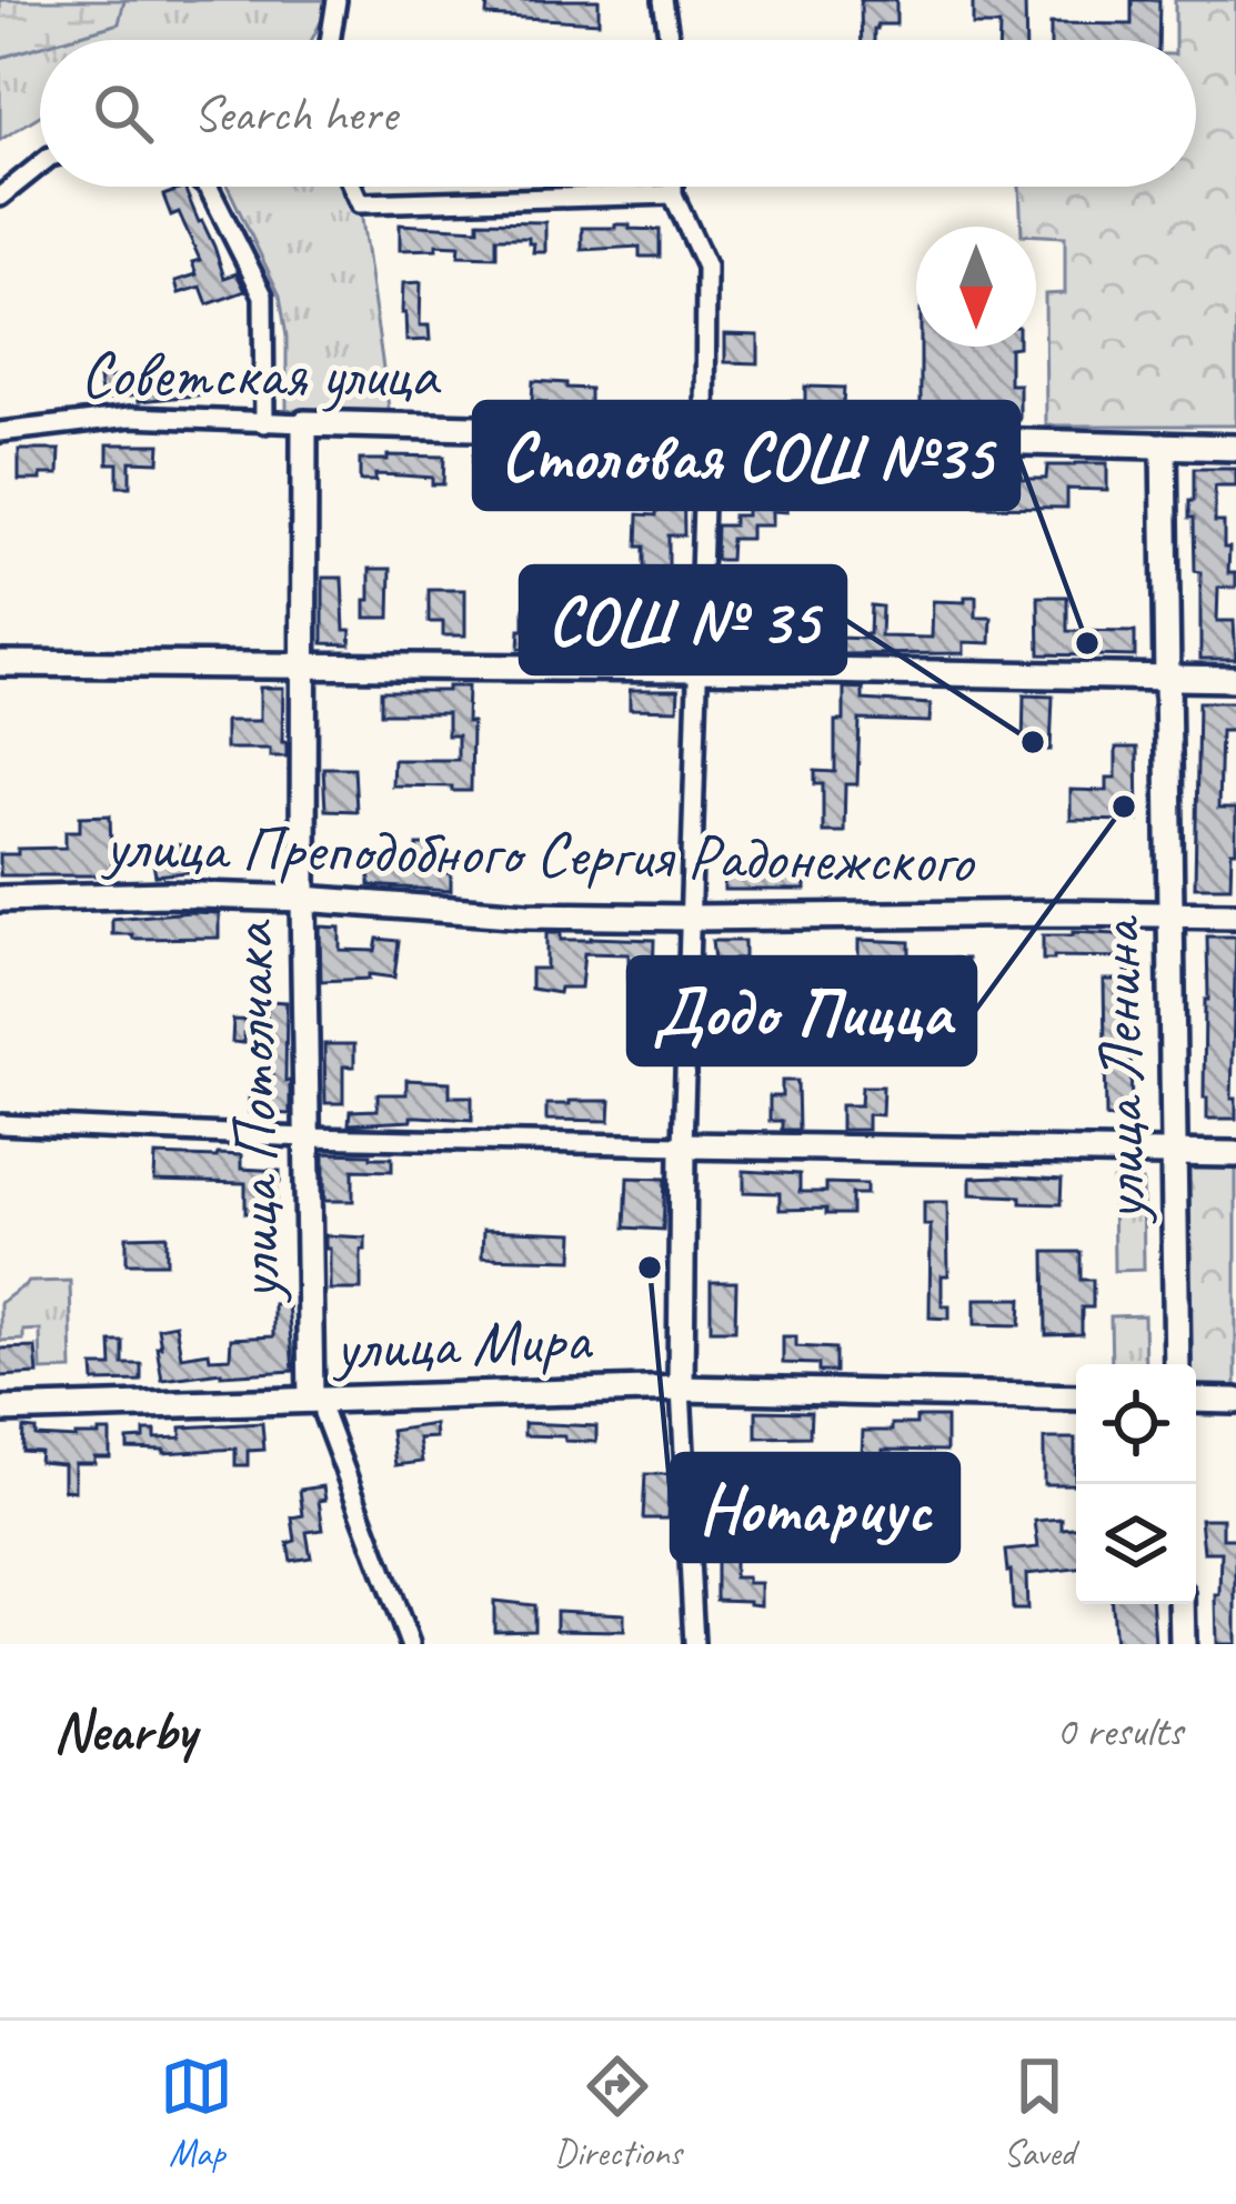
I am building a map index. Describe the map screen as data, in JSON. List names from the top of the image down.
{
  "streets": {
    "street": [
      "Советская улица",
      "улица Преподобного Сергия Радонежского",
      "улица Ленина",
      "улица Потолчака",
      "улица Мира"
    ]
  },
  "crossings": [
    ["Советская улица", "улица Ленина"],
    ["Советская улица", "улица Потолчака"],
    ["улица Преподобного Сергия Радонежского", "улица Ленина"],
    ["улица Преподобного Сергия Радонежского", "улица Потолчака"],
    ["улица Потолчака", "улица Мира"]
  ],
  "places": [
    "Столовая СОШ №35",
    "СОШ № 35",
    "Додо Пицца",
    "Нотариус"
  ],
  "north": "bottom",
  "page": {
    "search": "Search here",
    "heading": ["Nearby", "0 results"],
    "nav": ["Map", "Directions", "Saved"]
  }
}
